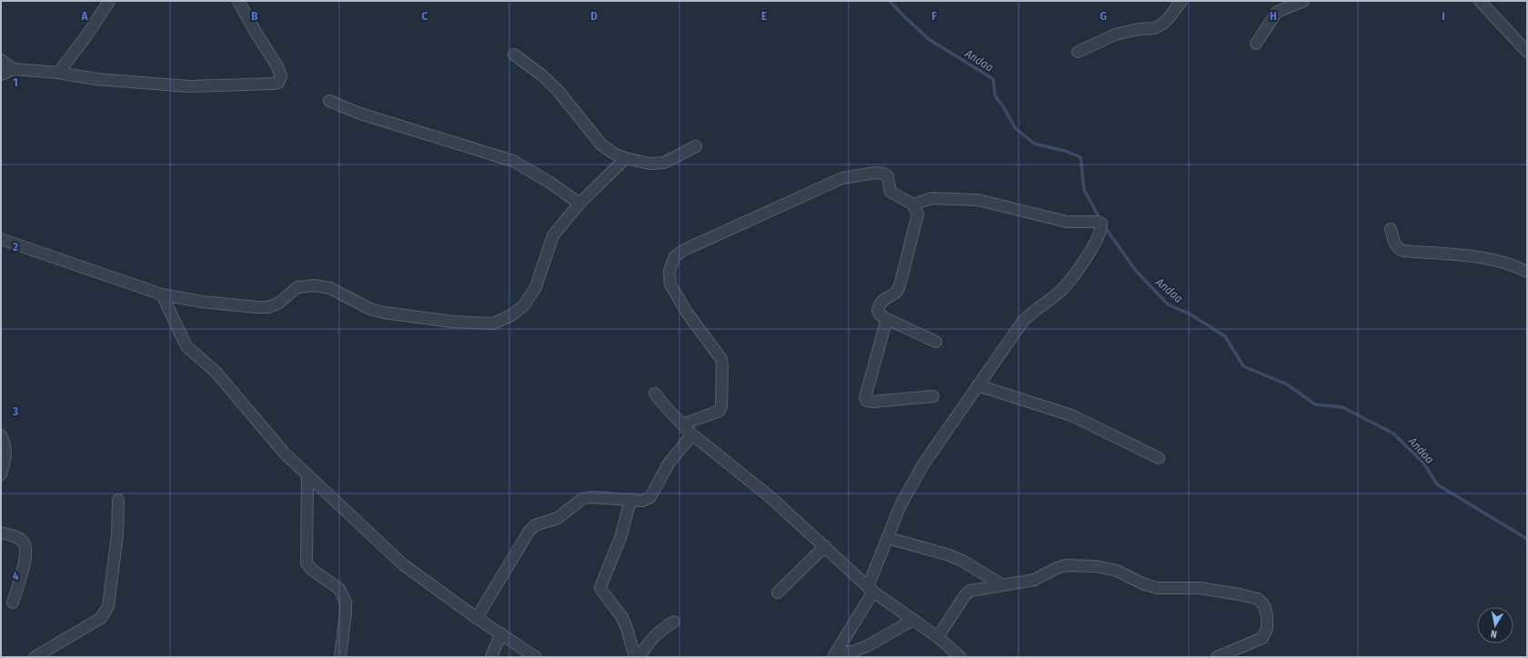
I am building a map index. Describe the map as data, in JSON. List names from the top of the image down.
{
  "water": ["Andaa"],
  "north": "bottom",
  "grid": {
    "columns": [
      "A",
      "B",
      "C",
      "D",
      "E",
      "F",
      "G",
      "H",
      "I"
    ],
    "rows": [
      "1",
      "2",
      "3",
      "4"
    ]
  }
}
